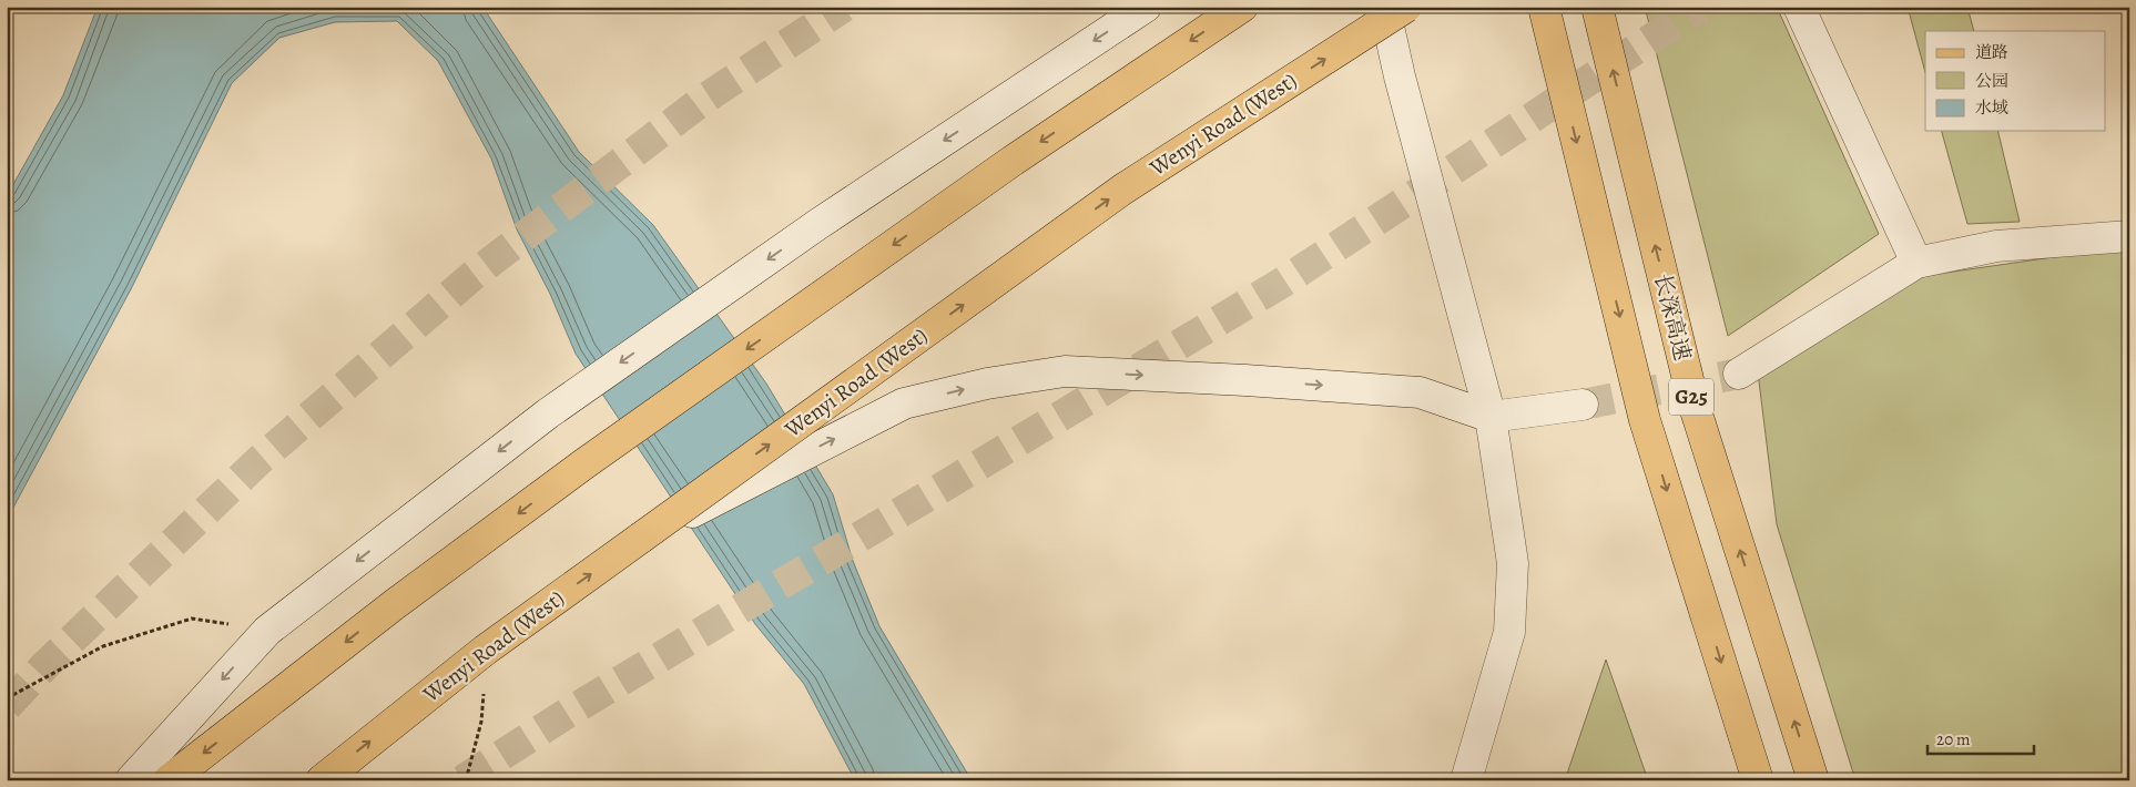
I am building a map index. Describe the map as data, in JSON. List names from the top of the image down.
{
  "streets": {
    "main road": ["Wenyi Road (West)", "长深高速", "G25"]
  },
  "legend": ["道路", "公园", "水域"],
  "scale_bar": "20 m"
}
